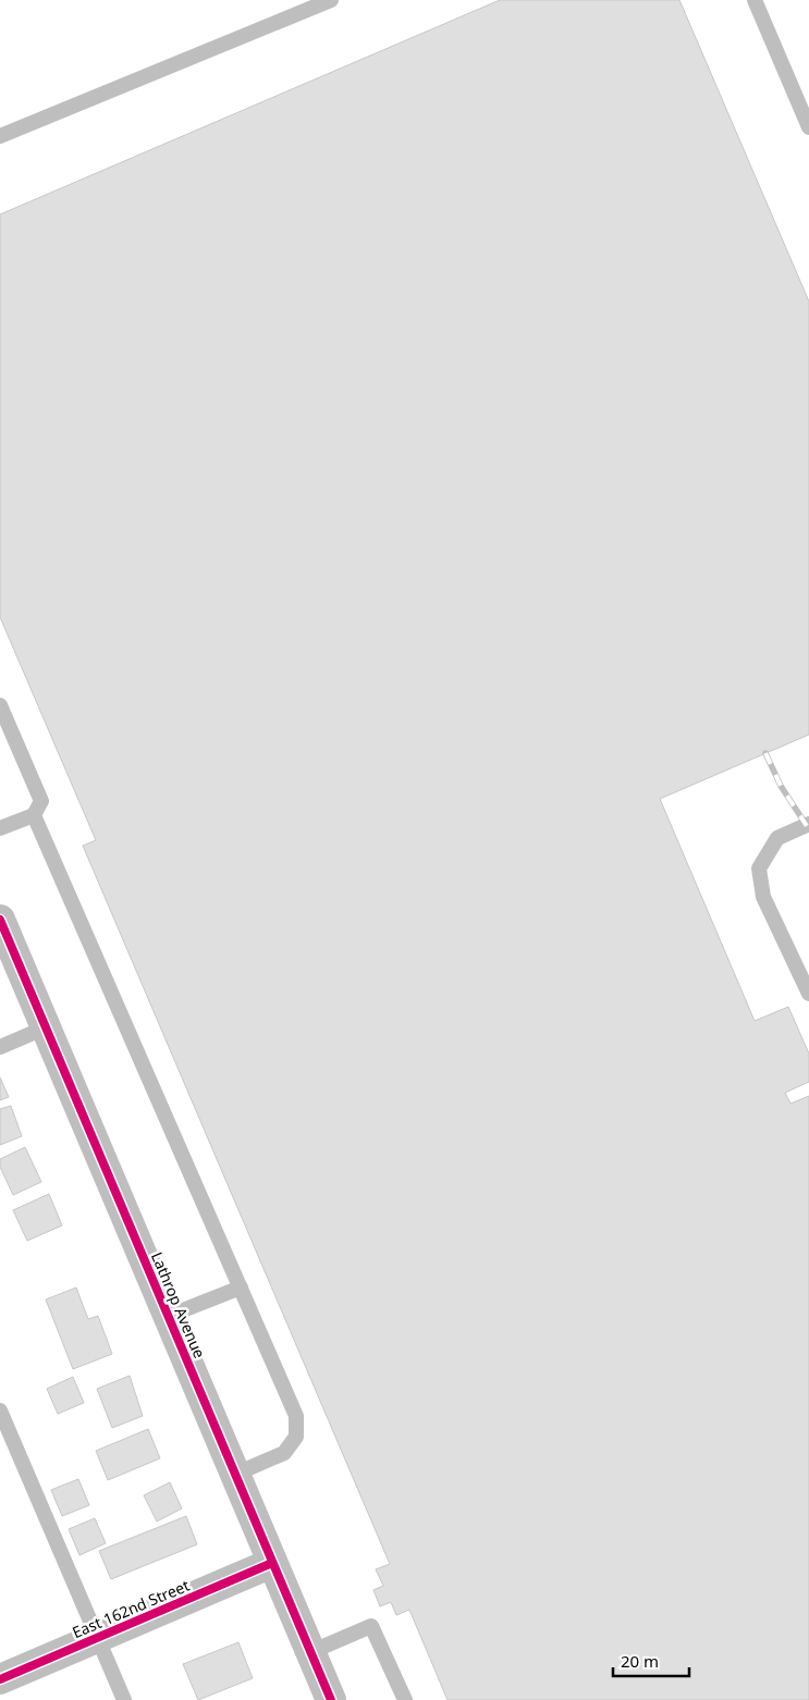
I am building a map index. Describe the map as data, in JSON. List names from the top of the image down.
{
  "streets": {
    "street": ["Lathrop Avenue", "East 162nd Street"]
  },
  "crossings": [
    ["Lathrop Avenue", "East 162nd Street"]
  ],
  "scale_bar": "20 m"
}
